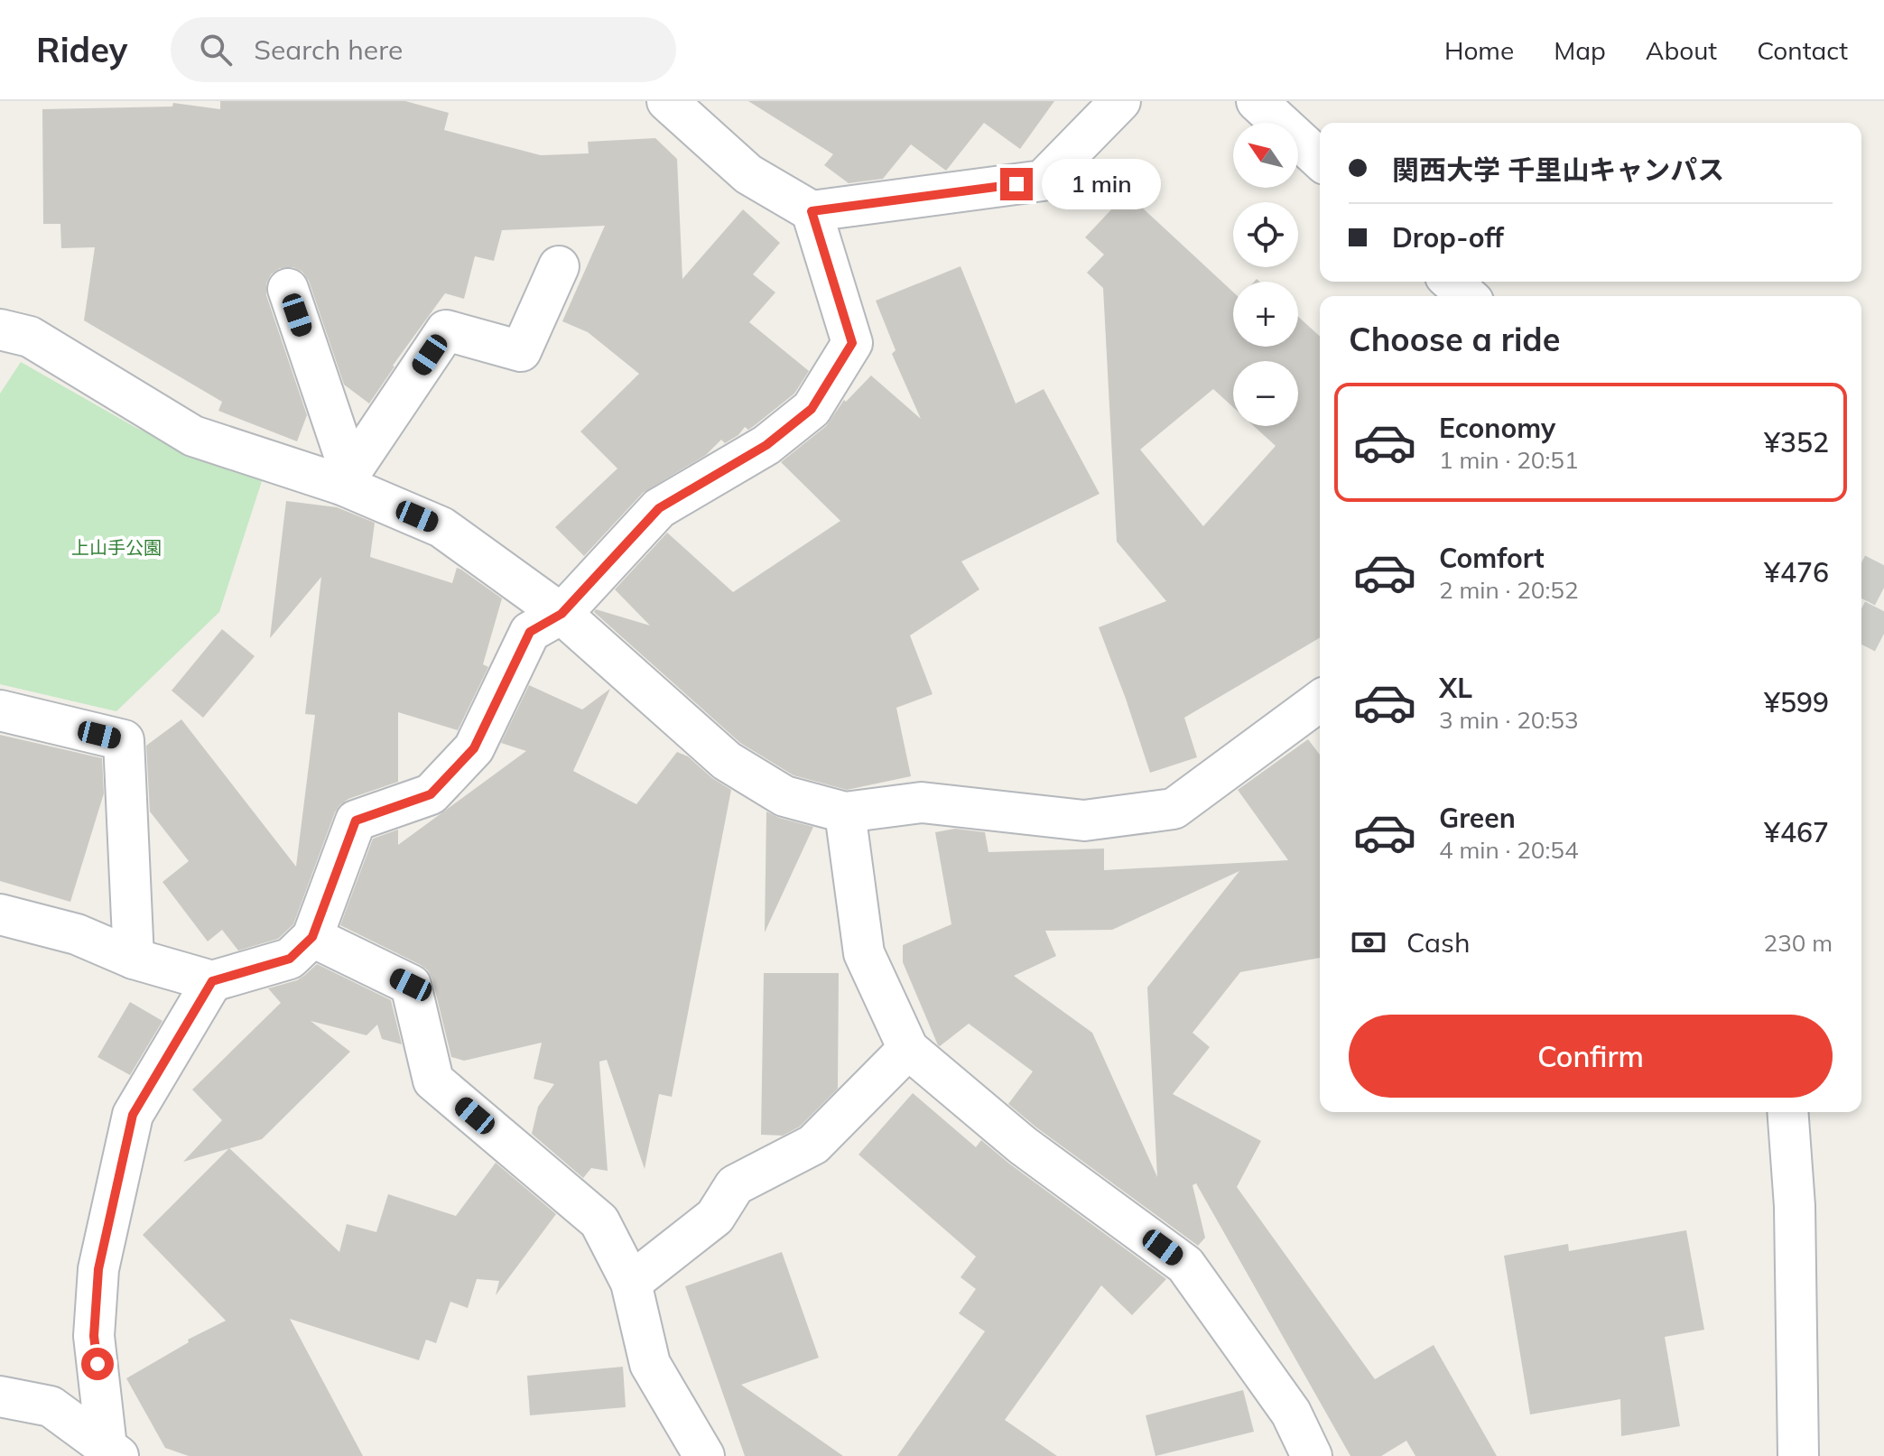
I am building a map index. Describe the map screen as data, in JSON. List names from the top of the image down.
{
  "parks": ["上山手公園"],
  "north": "top left",
  "page": {
    "header": "Ridey",
    "search": "Search here",
    "nav": [
      "Home",
      "Map",
      "About",
      "Contact"
    ],
    "map_buttons": ["+", "−"],
    "banner": ["関西大学 千里山キャンパス", "Drop-off"],
    "bubble": "1 min",
    "heading": "Choose a ride",
    "list": [
      {
        "name": "Economy",
        "note": "1 min · 20:51",
        "value": "¥352"
      },
      {
        "name": "Comfort",
        "note": "2 min · 20:52",
        "value": "¥476"
      },
      {
        "name": "XL",
        "note": "3 min · 20:53",
        "value": "¥599"
      },
      {
        "name": "Green",
        "note": "4 min · 20:54",
        "value": "¥467"
      }
    ],
    "pay": ["Cash", "230 m"],
    "buttons": "Confirm"
  }
}
